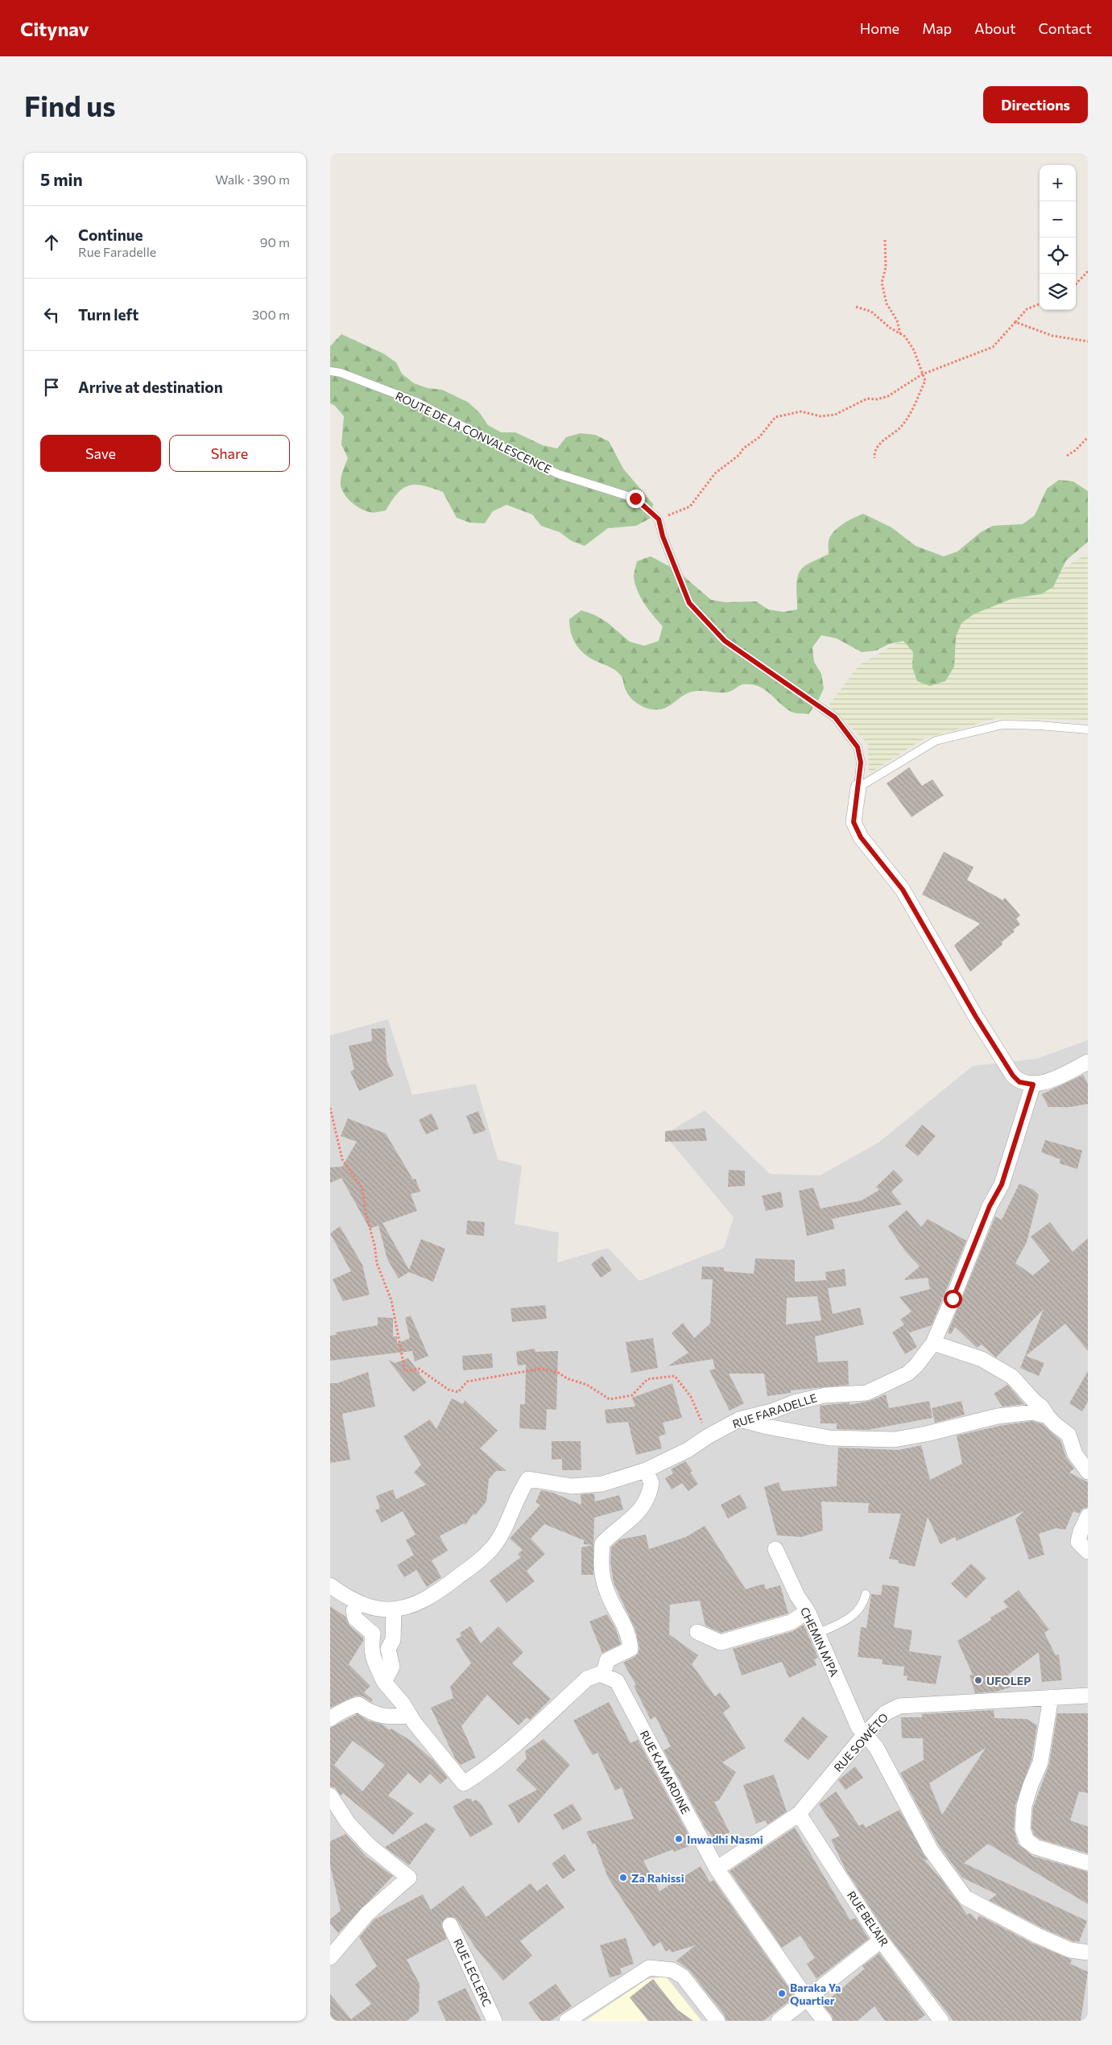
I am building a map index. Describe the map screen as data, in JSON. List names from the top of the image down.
{
  "streets": {
    "street": [
      "RUE FARADELLE",
      "CHEMIN M'PA",
      "RUE SOWÉTO",
      "RUE KAMARDINE",
      "RUE BEL’AIR",
      "RUE LECLERC"
    ],
    "lane": ["ROUTE DE LA CONVALESCENCE"]
  },
  "crossings": [
    ["CHEMIN M'PA", "RUE SOWÉTO"],
    ["RUE SOWÉTO", "RUE KAMARDINE"],
    ["RUE SOWÉTO", "RUE BEL’AIR"]
  ],
  "places": [
    "UFOLEP",
    "Inwadhi Nasmi",
    "Za Rahissi",
    "Baraka Ya Quartier"
  ],
  "page": {
    "header": "Citynav",
    "nav": [
      "Home",
      "Map",
      "About",
      "Contact"
    ],
    "buttons": [
      "Directions",
      ["Save", "Share"]
    ],
    "title": "Find us",
    "heading": ["5 min", "Walk · 390 m"],
    "map_buttons": ["+", "−"],
    "list": [
      ["Continue", "Rue Faradelle", "90 m"],
      ["Turn left", "300 m"],
      "Arrive at destination"
    ]
  }
}
